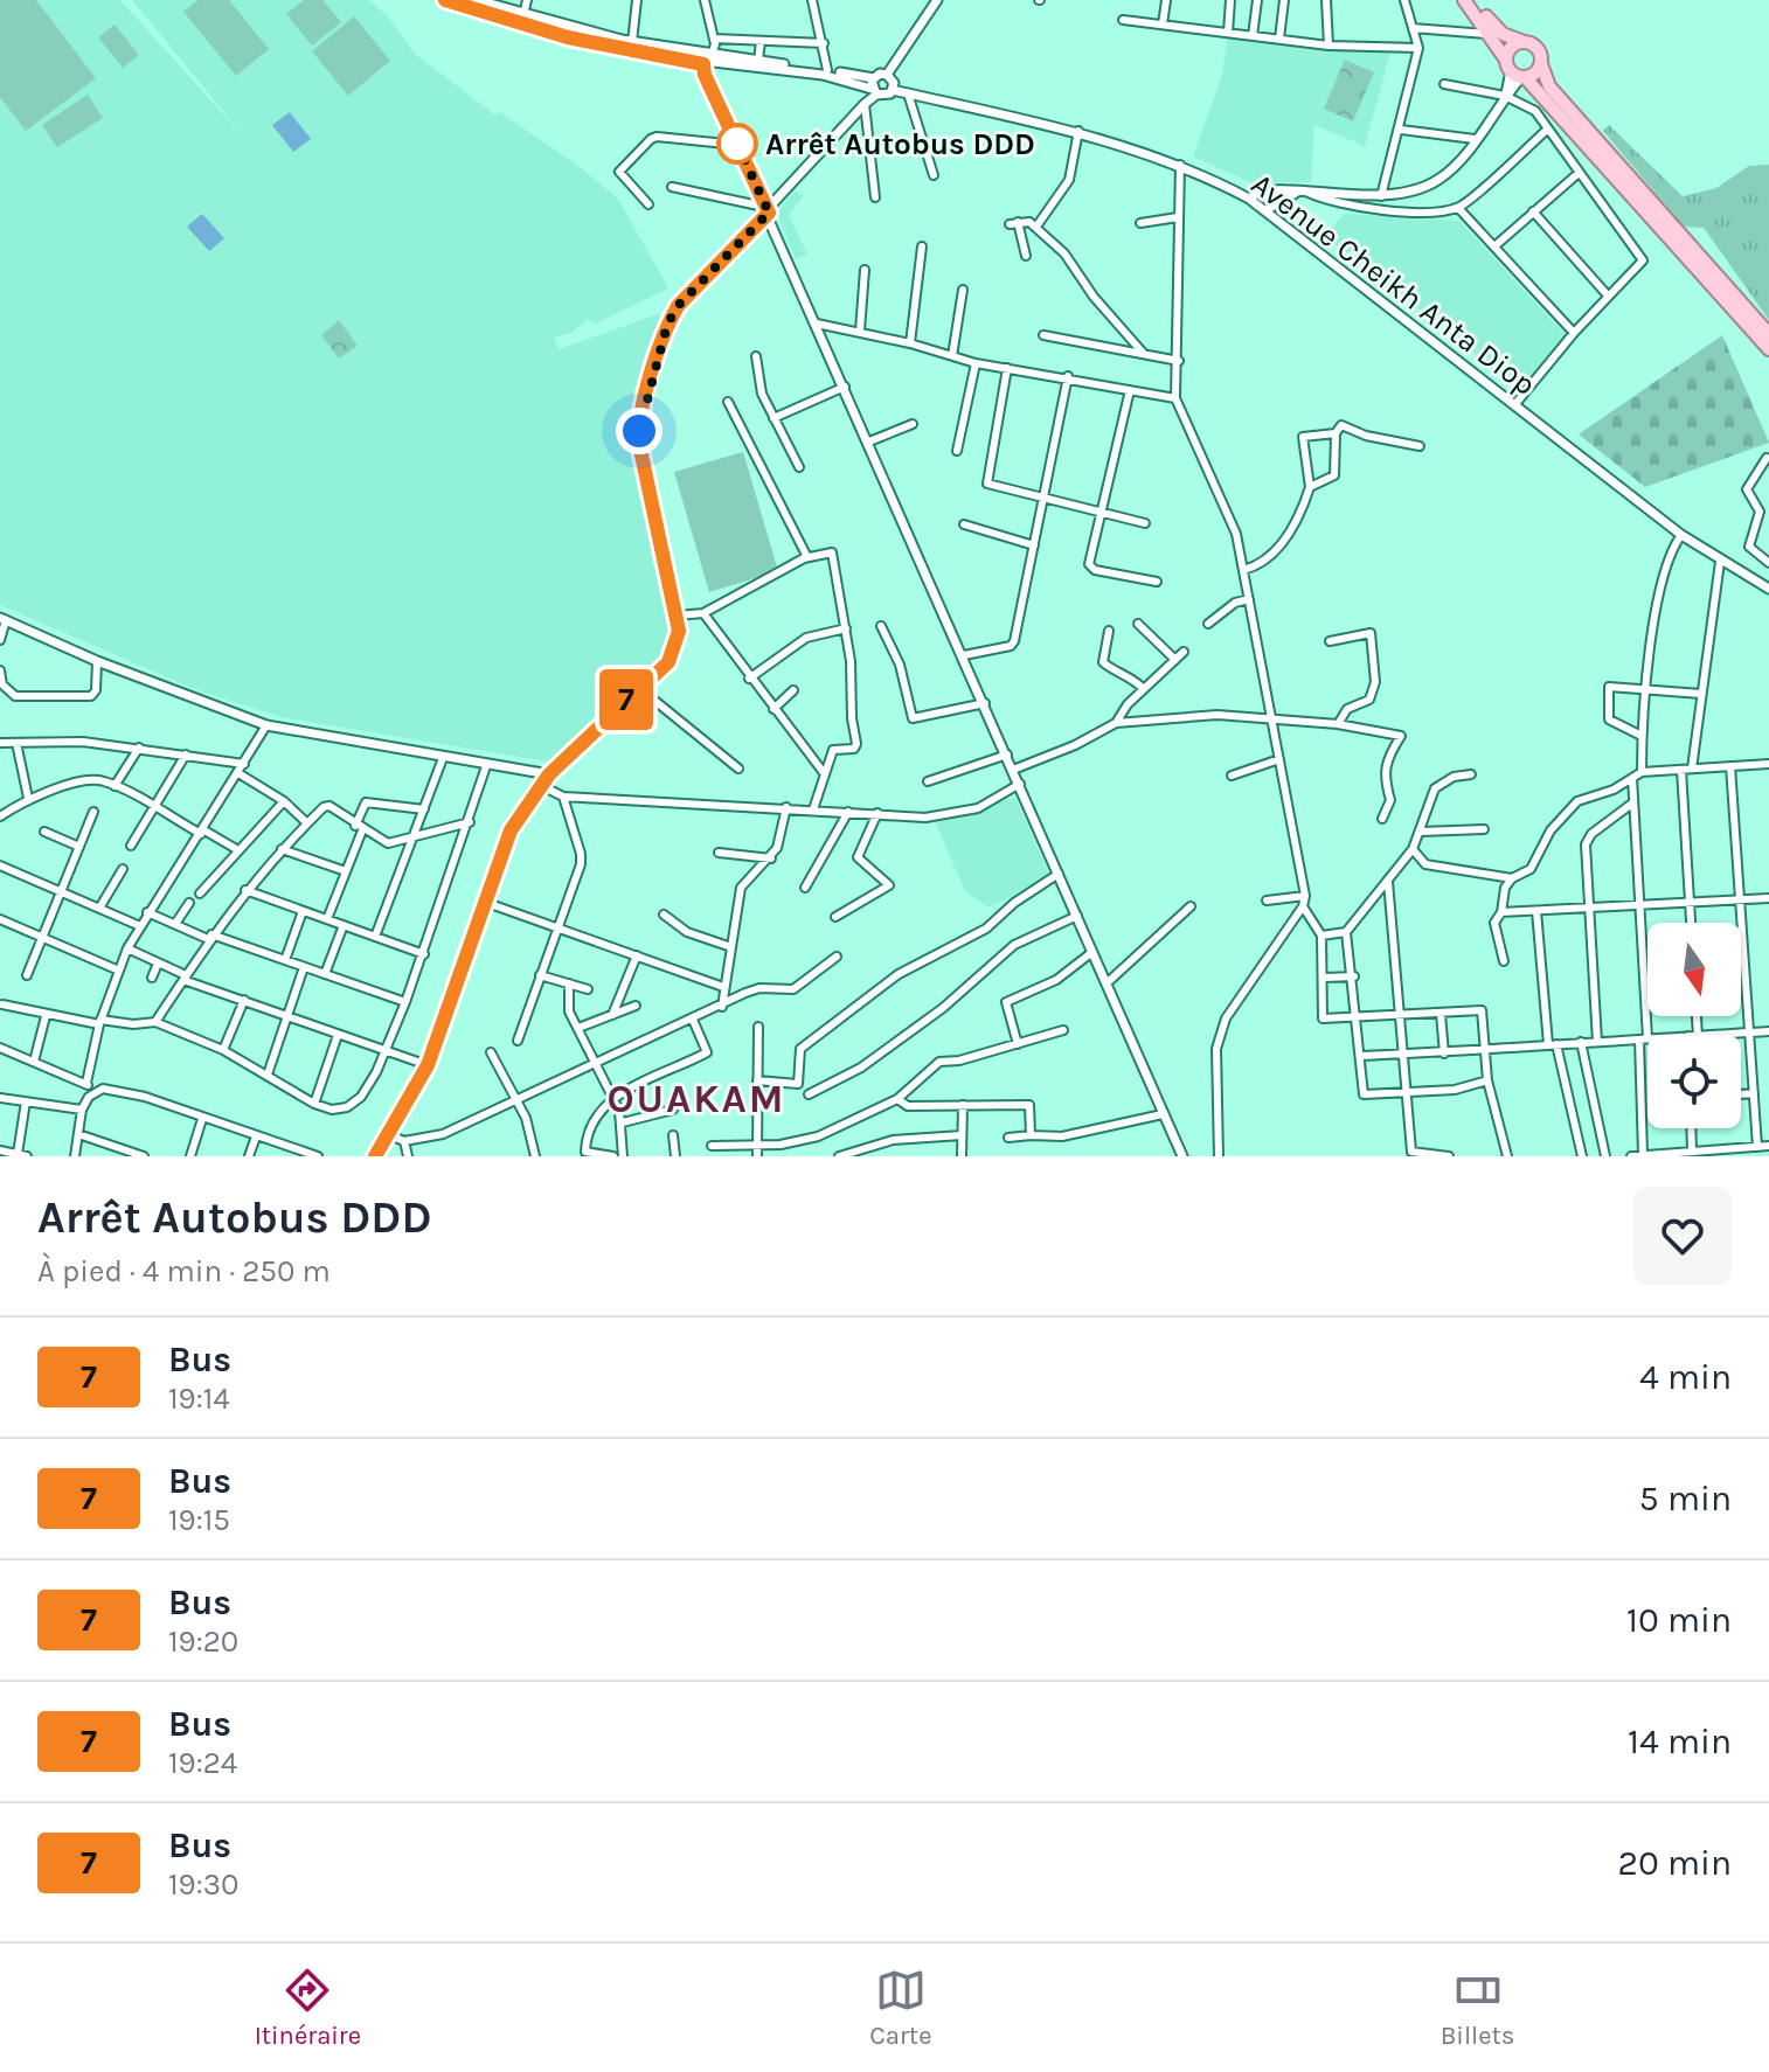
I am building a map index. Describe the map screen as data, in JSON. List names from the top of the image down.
{
  "streets": {
    "street": ["Avenue Cheikh Anta Diop"]
  },
  "districts": ["OUAKAM"],
  "places": ["Arrêt Autobus DDD"],
  "lines": ["bus line 7"],
  "north": "bottom",
  "page": {
    "on_map": "7",
    "heading": ["Arrêt Autobus DDD", "À pied · 4 min · 250 m"],
    "list": [
      {
        "mark": "7",
        "name": "Bus",
        "note": "19:14",
        "value": "4 min"
      },
      {
        "mark": "7",
        "name": "Bus",
        "note": "19:15",
        "value": "5 min"
      },
      {
        "mark": "7",
        "name": "Bus",
        "note": "19:20",
        "value": "10 min"
      },
      {
        "mark": "7",
        "name": "Bus",
        "note": "19:24",
        "value": "14 min"
      },
      {
        "mark": "7",
        "name": "Bus",
        "note": "19:30",
        "value": "20 min"
      }
    ],
    "tabs": ["Itinéraire", "Carte", "Billets"]
  }
}
